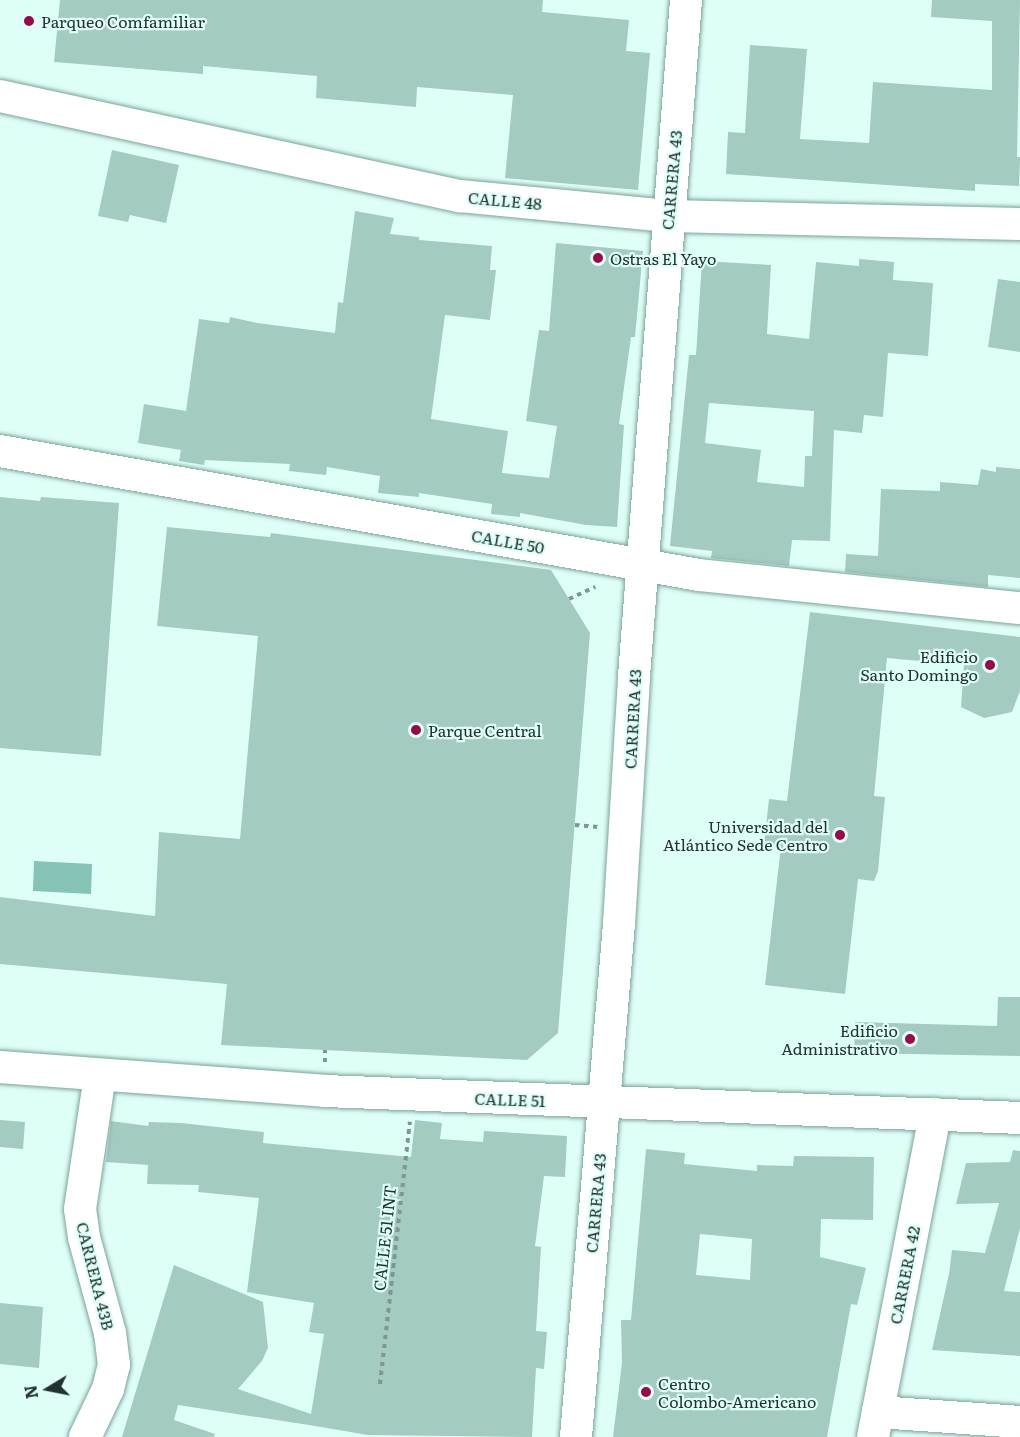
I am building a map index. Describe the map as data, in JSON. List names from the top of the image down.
{
  "streets": {
    "street": [
      "CARRERA 43",
      "CALLE 48",
      "CALLE 50",
      "CALLE 51",
      "CARRERA 42",
      "CARRERA 43B"
    ],
    "path": ["CALLE 51 INT"]
  },
  "crossings": [
    ["CARRERA 43", "CALLE 48"],
    ["CARRERA 43", "CALLE 50"],
    ["CARRERA 43", "CALLE 51"],
    ["CALLE 51", "CALLE 51 INT"],
    ["CALLE 51", "CARRERA 42"],
    ["CALLE 51", "CARRERA 43B"]
  ],
  "places": [
    "Parqueo Comfamiliar",
    "Ostras El Yayo",
    "Edificio Santo Domingo",
    "Parque Central",
    "Universidad del Atlántico Sede Centro",
    "Edificio Administrativo",
    "Centro Colombo-Americano"
  ],
  "north": "left"
}
